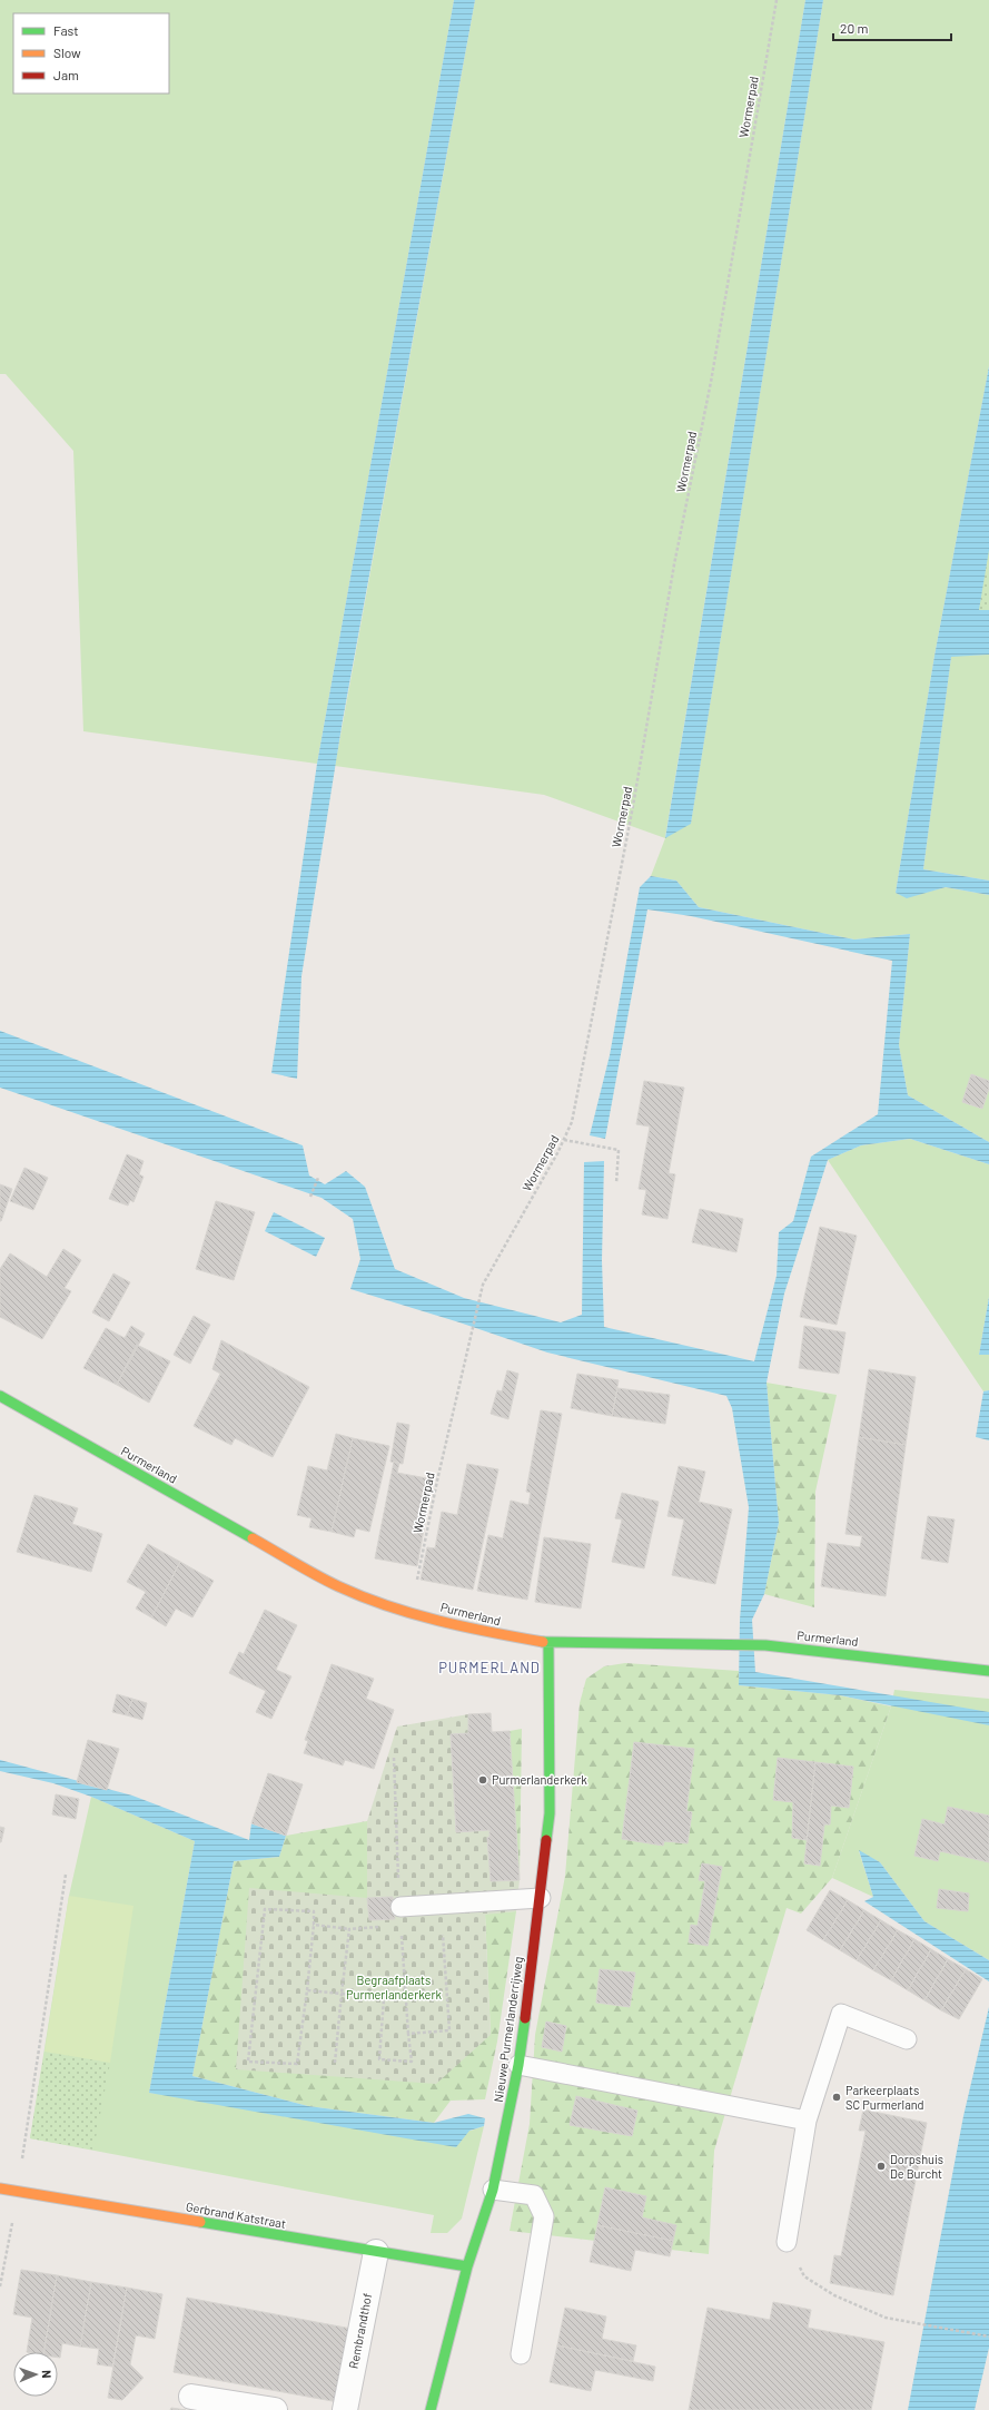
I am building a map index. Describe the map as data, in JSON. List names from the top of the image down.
{
  "streets": {
    "street": [
      "Purmerland",
      "Nieuwe Purmerlanderrijweg",
      "Gerbrand Katstraat",
      "Rembrandthof"
    ],
    "path": ["Wormerpad"]
  },
  "crossings": [
    ["Wormerpad", "Purmerland"],
    ["Purmerland", "Nieuwe Purmerlanderrijweg"],
    ["Nieuwe Purmerlanderrijweg", "Gerbrand Katstraat"],
    ["Gerbrand Katstraat", "Rembrandthof"]
  ],
  "districts": ["PURMERLAND"],
  "parks": ["Begraafplaats Purmerlanderkerk"],
  "places": ["Purmerlanderkerk", "Parkeerplaats SC Purmerland", "Dorpshuis De Burcht"],
  "legend": ["Fast", "Slow", "Jam"],
  "scale_bar": "20 m",
  "north": "right"
}
